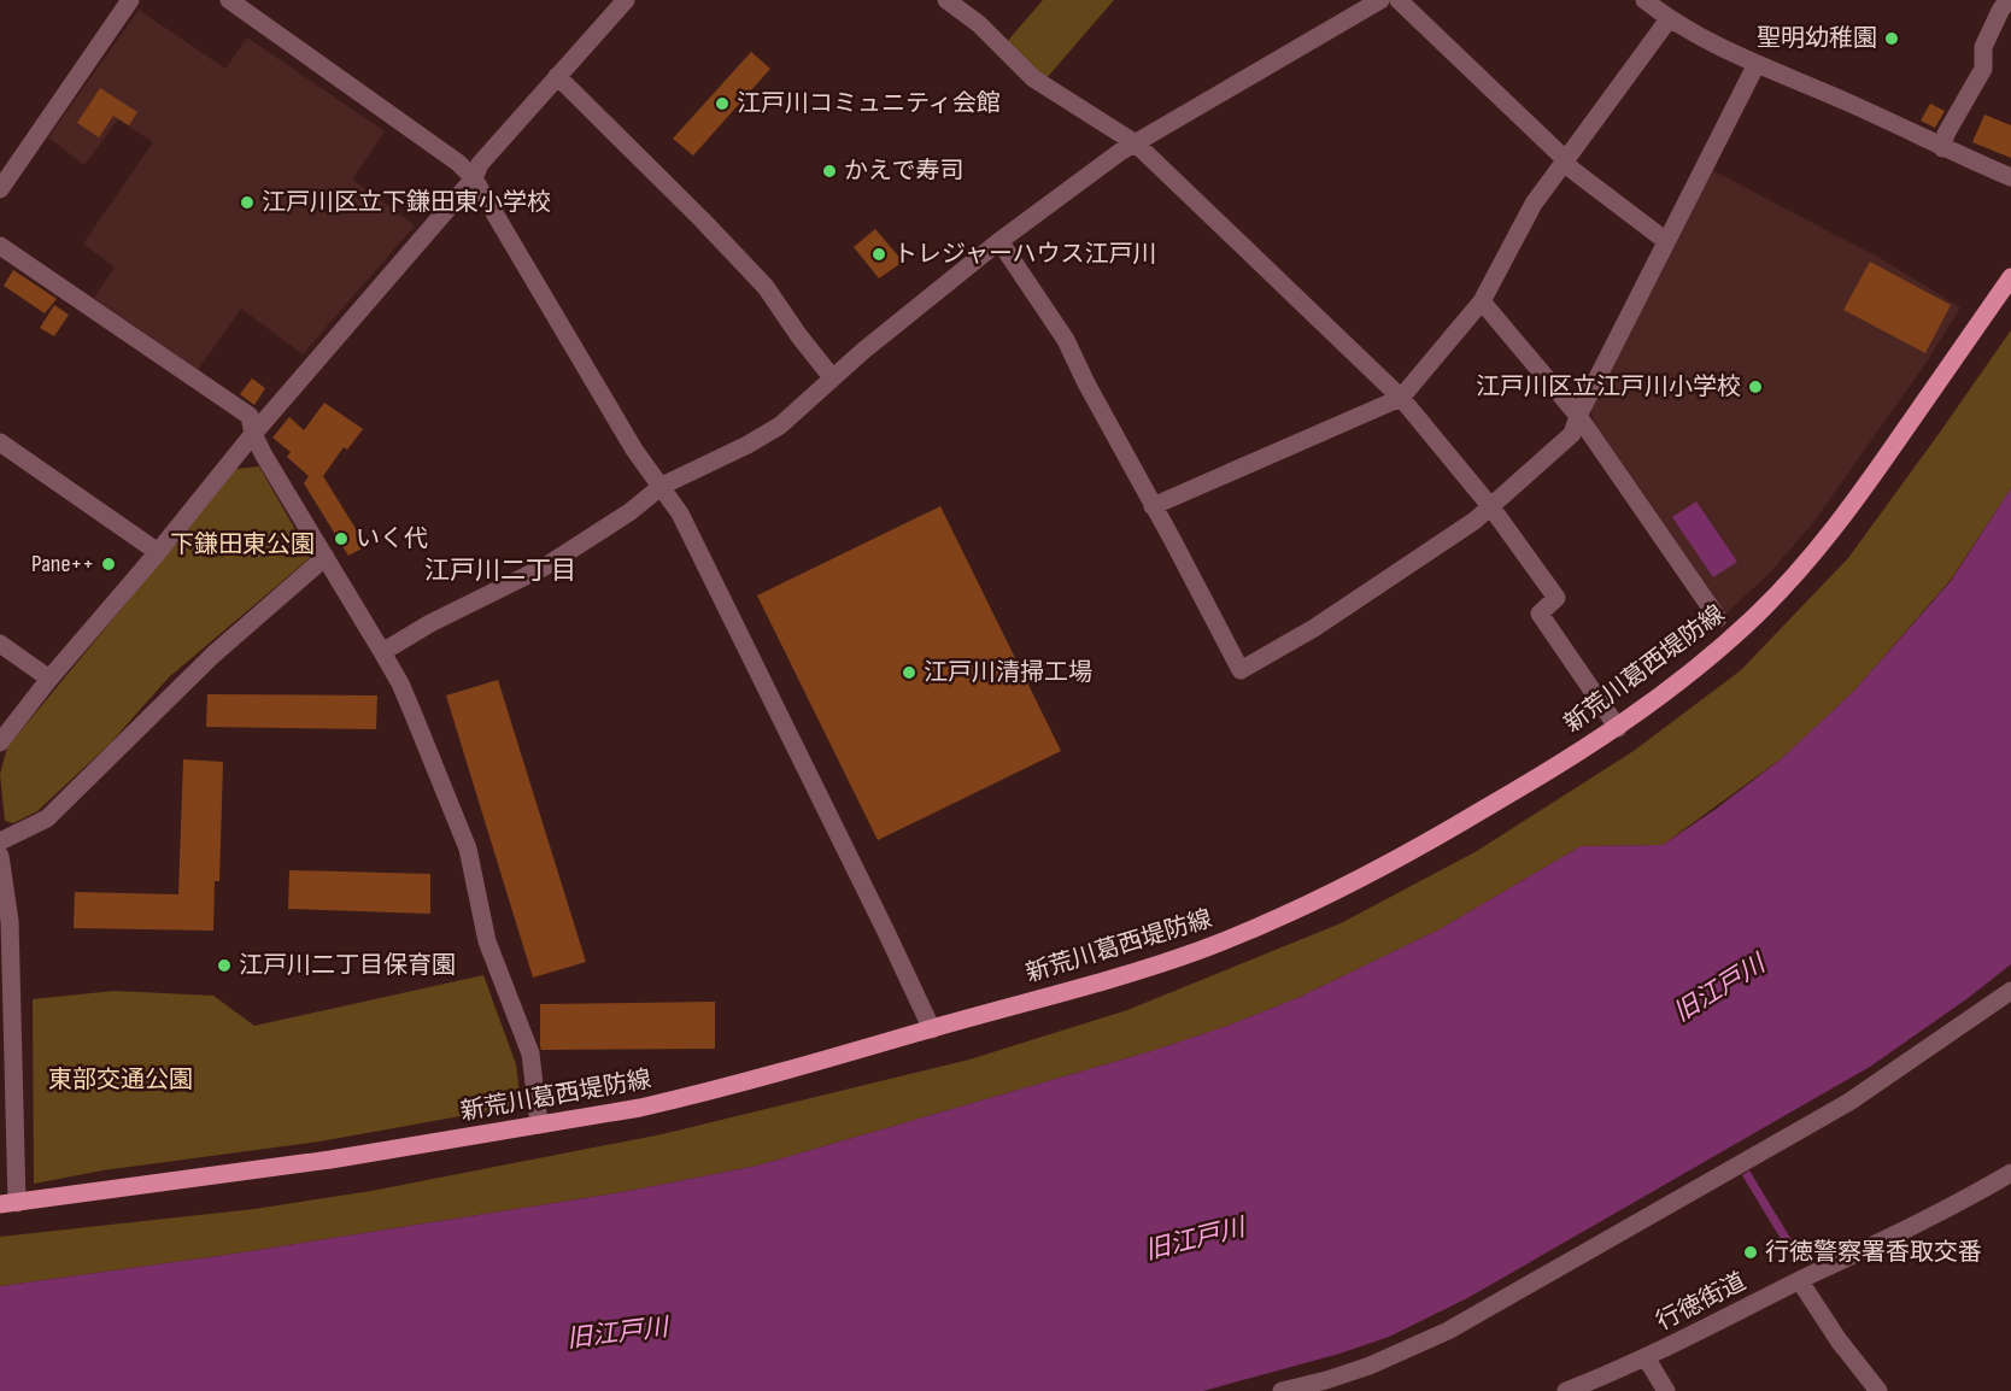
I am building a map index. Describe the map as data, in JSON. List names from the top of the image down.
{
  "streets": {
    "main road": ["新荒川葛西堤防線"],
    "street": ["行徳街道"]
  },
  "districts": ["江戸川二丁目"],
  "water": ["旧江戸川"],
  "parks": ["下鎌田東公園", "東部交通公園"],
  "places": [
    "聖明幼稚園",
    "江戸川コミュニティ会館",
    "かえで寿司",
    "江戸川区立下鎌田東小学校",
    "トレジャーハウス江戸川",
    "江戸川区立江戸川小学校",
    "いく代",
    "Pane++",
    "江戸川清掃工場",
    "江戸川二丁目保育園",
    "行徳警察署香取交番"
  ]
}
